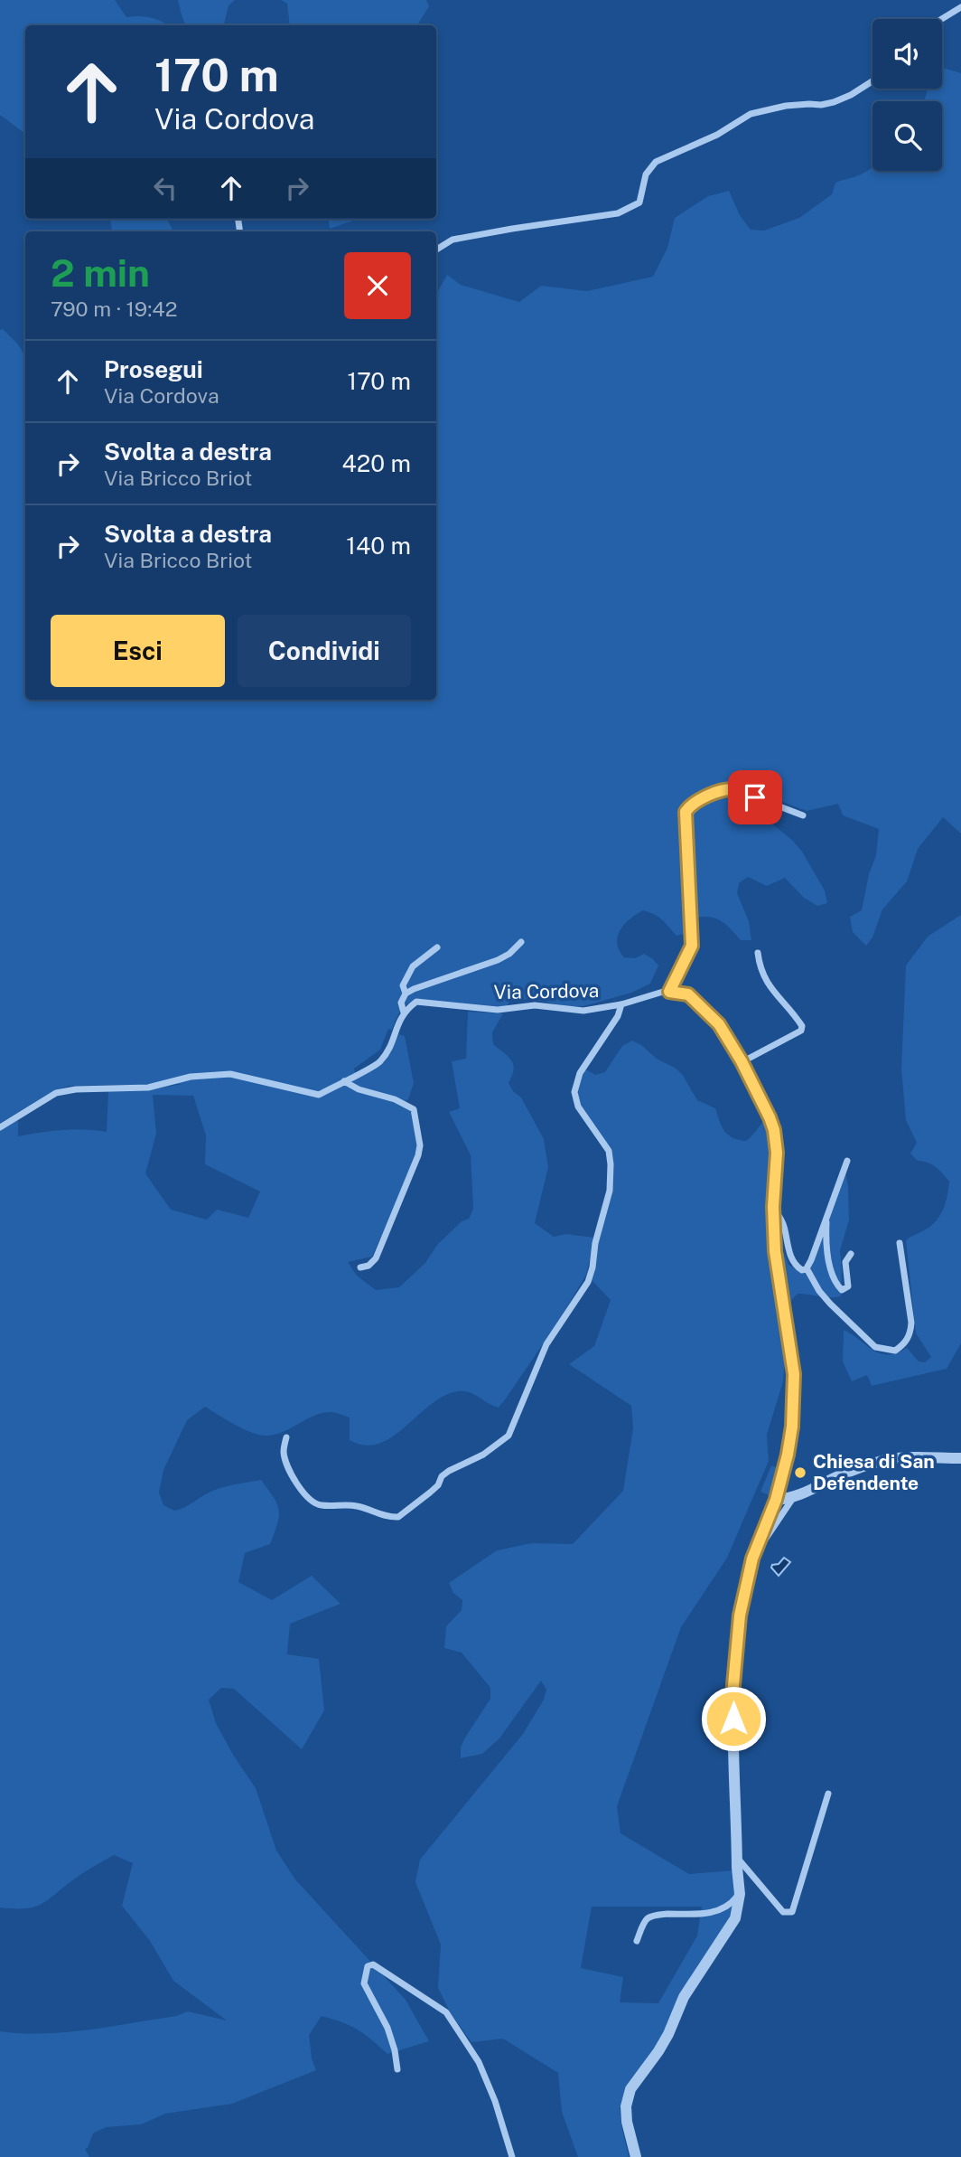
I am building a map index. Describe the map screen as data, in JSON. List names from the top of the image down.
{
  "streets": {
    "street": ["Via Cordova"]
  },
  "places": ["Chiesa di San Defendente"],
  "page": {
    "turn": ["170 m", "Via Cordova"],
    "heading": ["2 min", "790 m · 19:42"],
    "list": [
      {
        "name": "Prosegui",
        "note": "Via Cordova",
        "value": "170 m"
      },
      {
        "name": "Svolta a destra",
        "note": "Via Bricco Briot",
        "value": "420 m"
      },
      {
        "name": "Svolta a destra",
        "note": "Via Bricco Briot",
        "value": "140 m"
      }
    ],
    "buttons": ["Esci", "Condividi"]
  }
}
